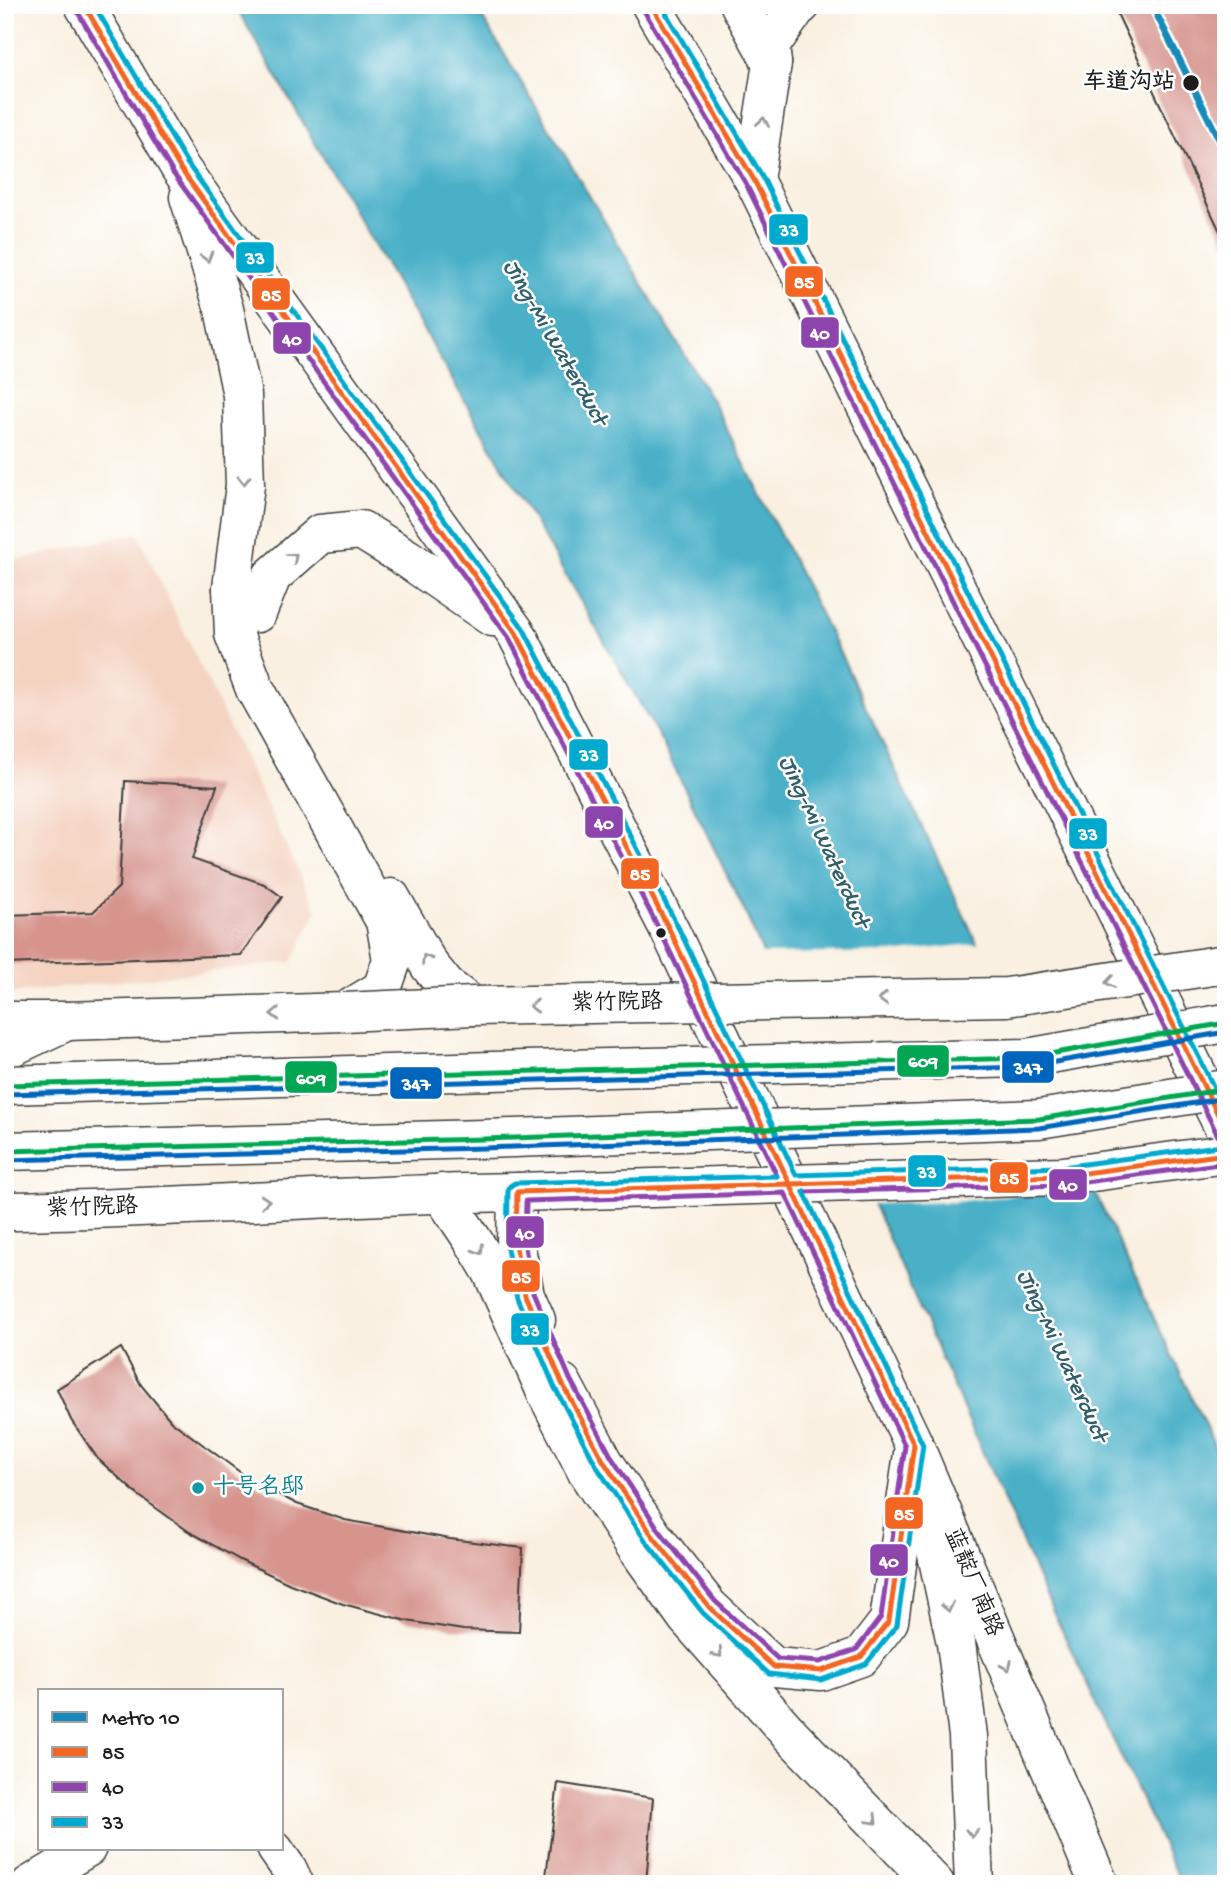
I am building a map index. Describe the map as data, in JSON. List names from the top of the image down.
{
  "streets": {
    "main road": ["紫竹院路", "蓝靛厂南路"]
  },
  "water": ["Jing-Mi Waterduct"],
  "places": ["车道沟站", "十号名邸"],
  "lines": [
    "metro line 10",
    "transit line 85",
    "transit line 33",
    "transit line 40",
    "transit line 609",
    "transit line 347"
  ],
  "legend": [
    "Metro 10",
    "85",
    "40",
    "33"
  ]
}
